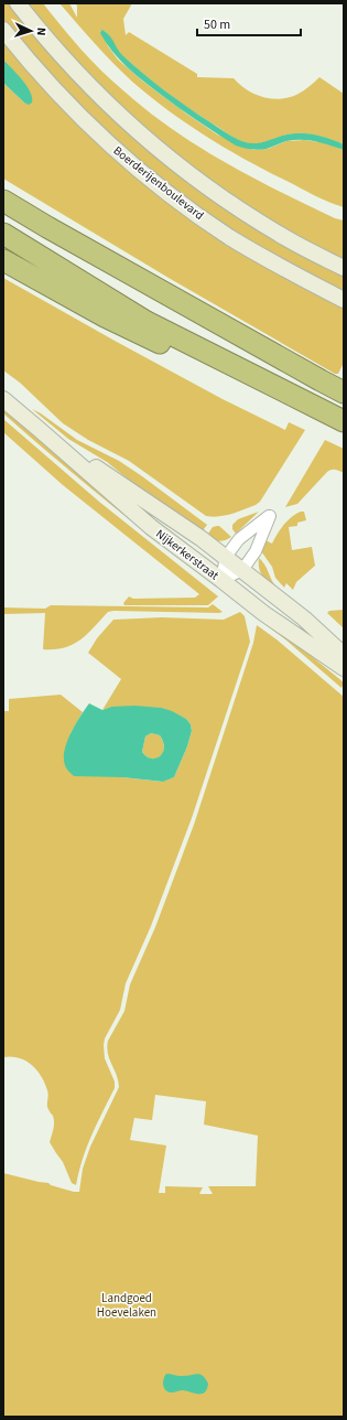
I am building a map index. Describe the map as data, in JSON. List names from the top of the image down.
{
  "streets": {
    "main road": ["Boerderijenboulevard", "Nijkerkerstraat"]
  },
  "parks": ["Landgoed Hoevelaken"],
  "scale_bar": "50 m",
  "north": "right"
}
